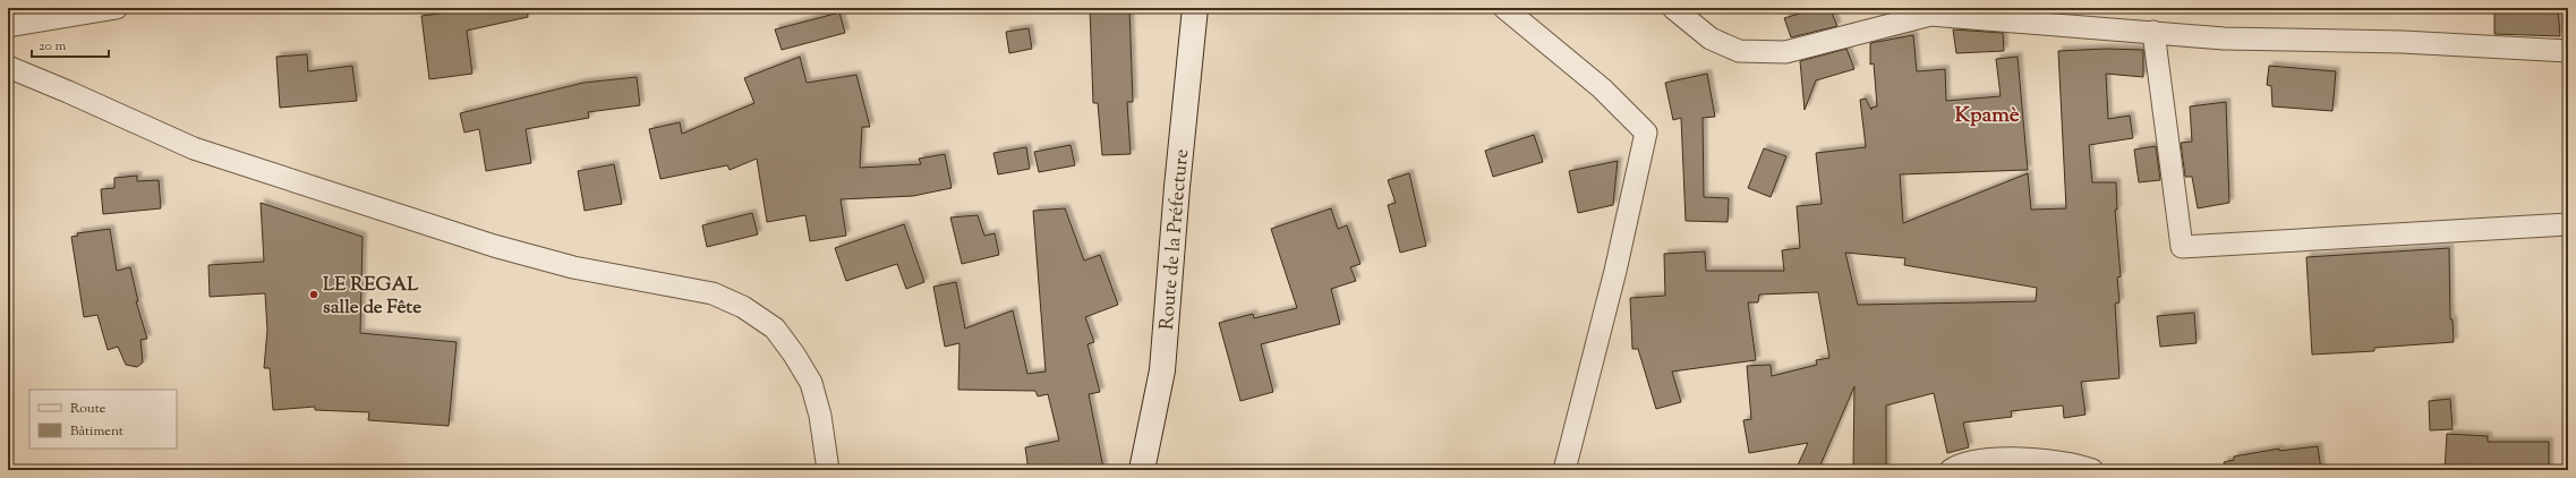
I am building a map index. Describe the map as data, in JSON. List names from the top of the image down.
{
  "streets": {
    "street": ["Route de la Préfecture"]
  },
  "districts": ["Kpamè"],
  "places": ["LE REGAL salle de Fête"],
  "legend": ["Route", "Bâtiment"],
  "scale_bar": "20 m"
}
